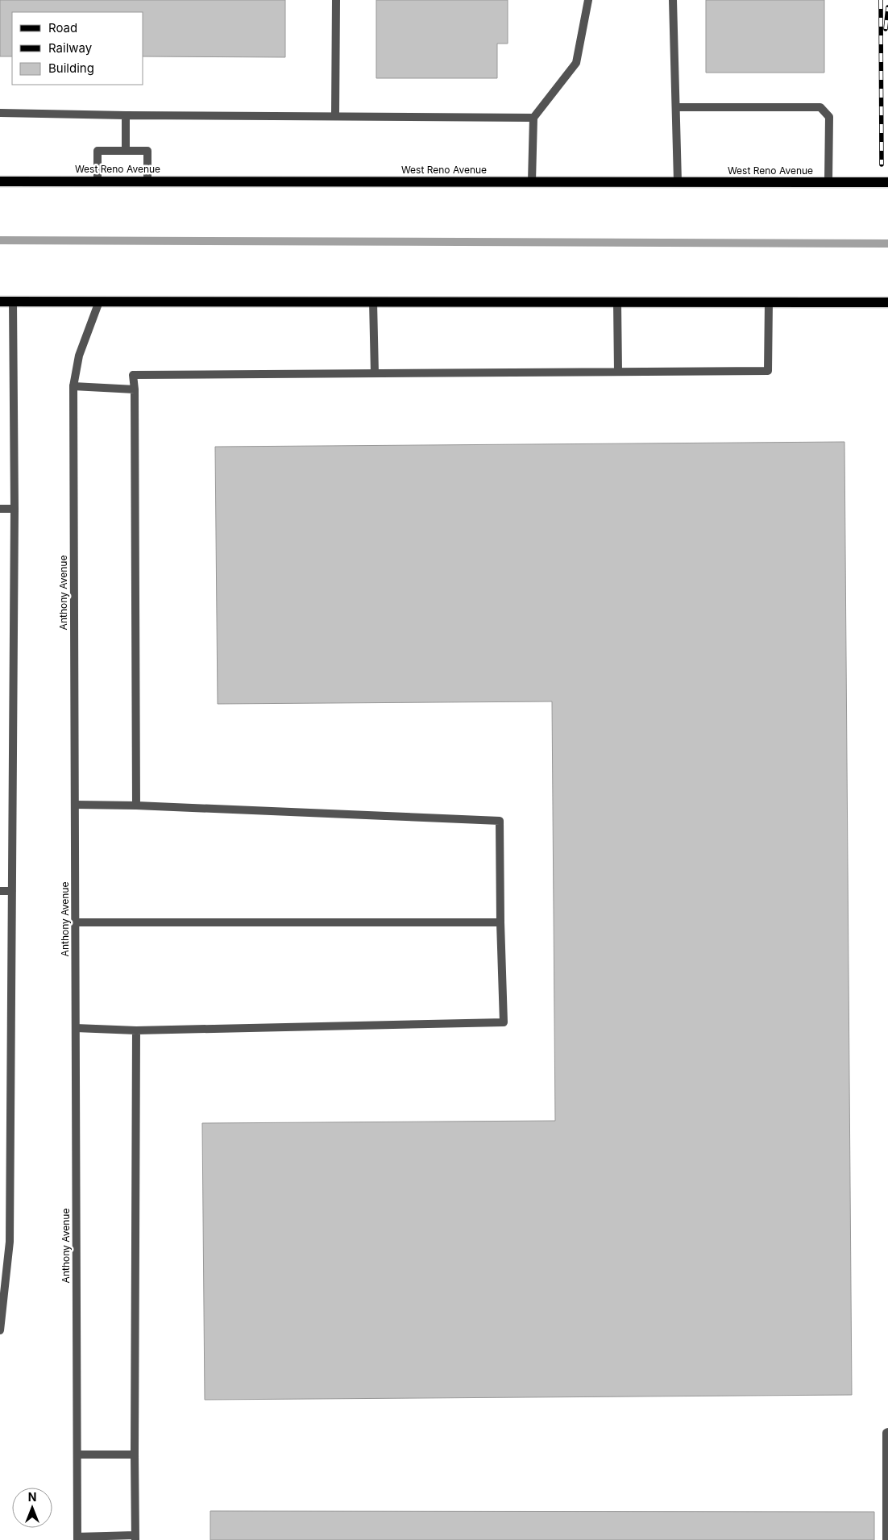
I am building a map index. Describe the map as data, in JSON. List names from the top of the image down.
{
  "streets": {
    "main road": ["West Reno Avenue"],
    "street": ["Anthony Avenue"]
  },
  "legend": ["Road", "Railway", "Building"],
  "north": "top"
}
